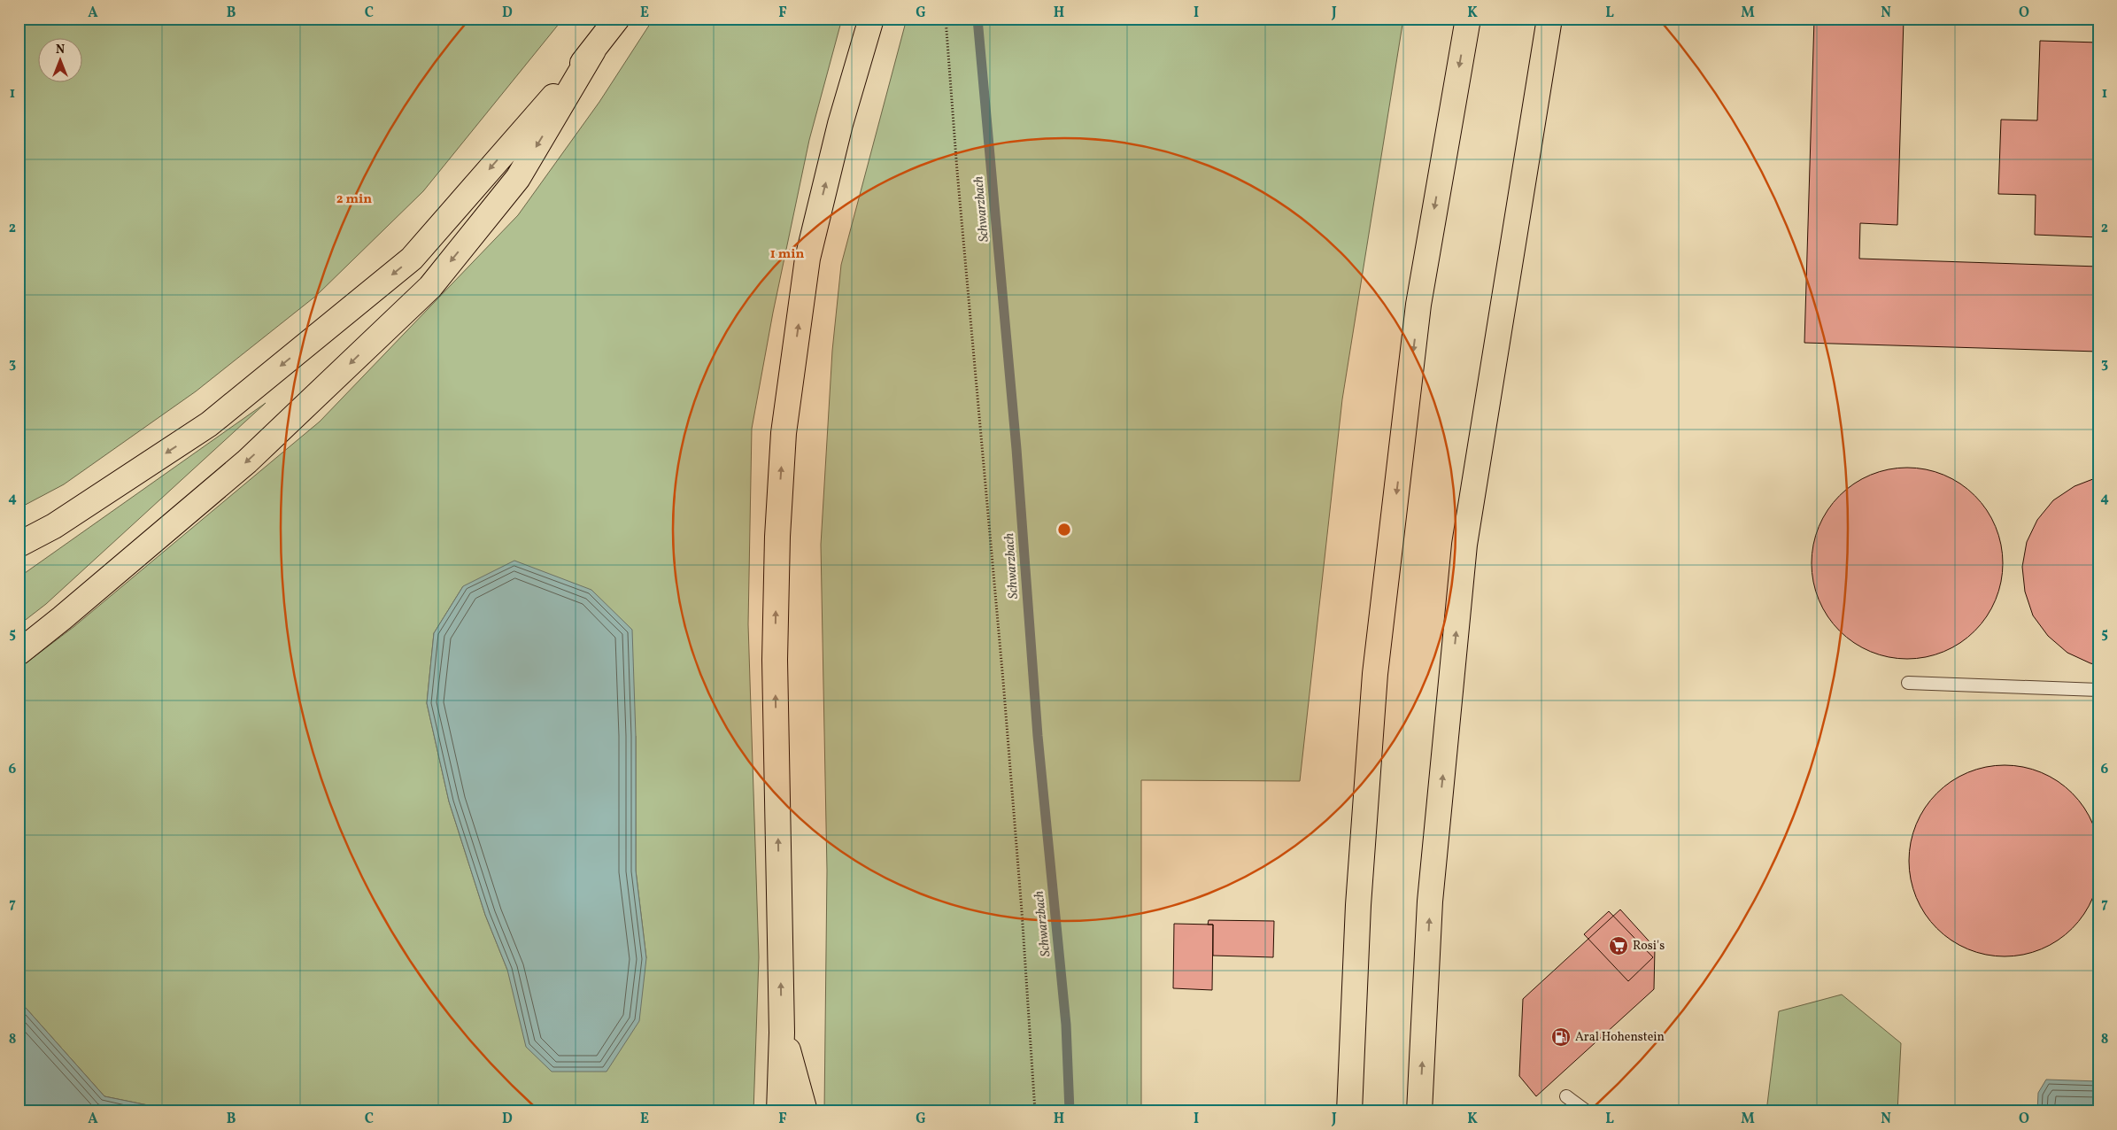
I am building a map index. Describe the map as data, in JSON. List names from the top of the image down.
{
  "water": ["Schwarzbach"],
  "places": {
    "supermarket": ["Rosi's"],
    "fuel station": ["Aral Hohenstein"]
  },
  "north": "top",
  "grid": {
    "columns": [
      "A",
      "B",
      "C",
      "D",
      "E",
      "F",
      "G",
      "H",
      "I",
      "J",
      "K",
      "L",
      "M",
      "N",
      "O"
    ],
    "rows": [
      "1",
      "2",
      "3",
      "4",
      "5",
      "6",
      "7",
      "8"
    ]
  },
  "rings": ["2 min", "1 min"]
}
